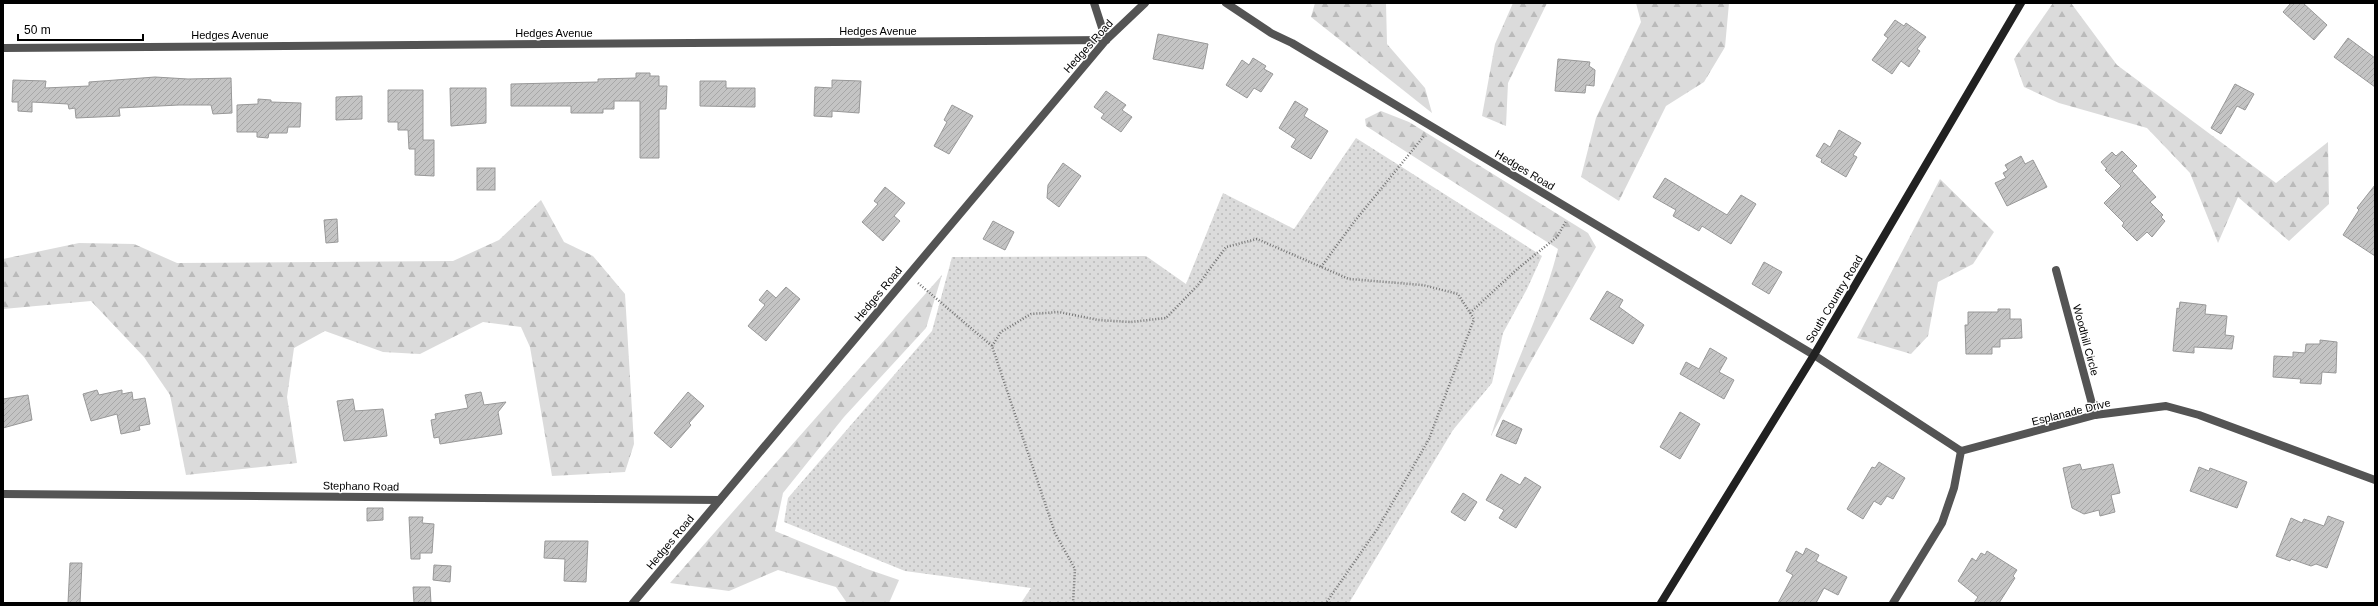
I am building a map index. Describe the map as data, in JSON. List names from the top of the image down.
{
  "streets": {
    "main road": ["South Country Road"],
    "street": [
      "Hedges Avenue",
      "Hedges Road",
      "Woodhill Circle",
      "Esplanade Drive",
      "Stephano Road"
    ]
  },
  "crossings": [
    ["Hedges Avenue", "Hedges Road"],
    ["Hedges Road", "South Country Road"],
    ["Hedges Road", "Stephano Road"],
    ["Woodhill Circle", "Esplanade Drive"]
  ],
  "scale_bar": "50 m"
}
